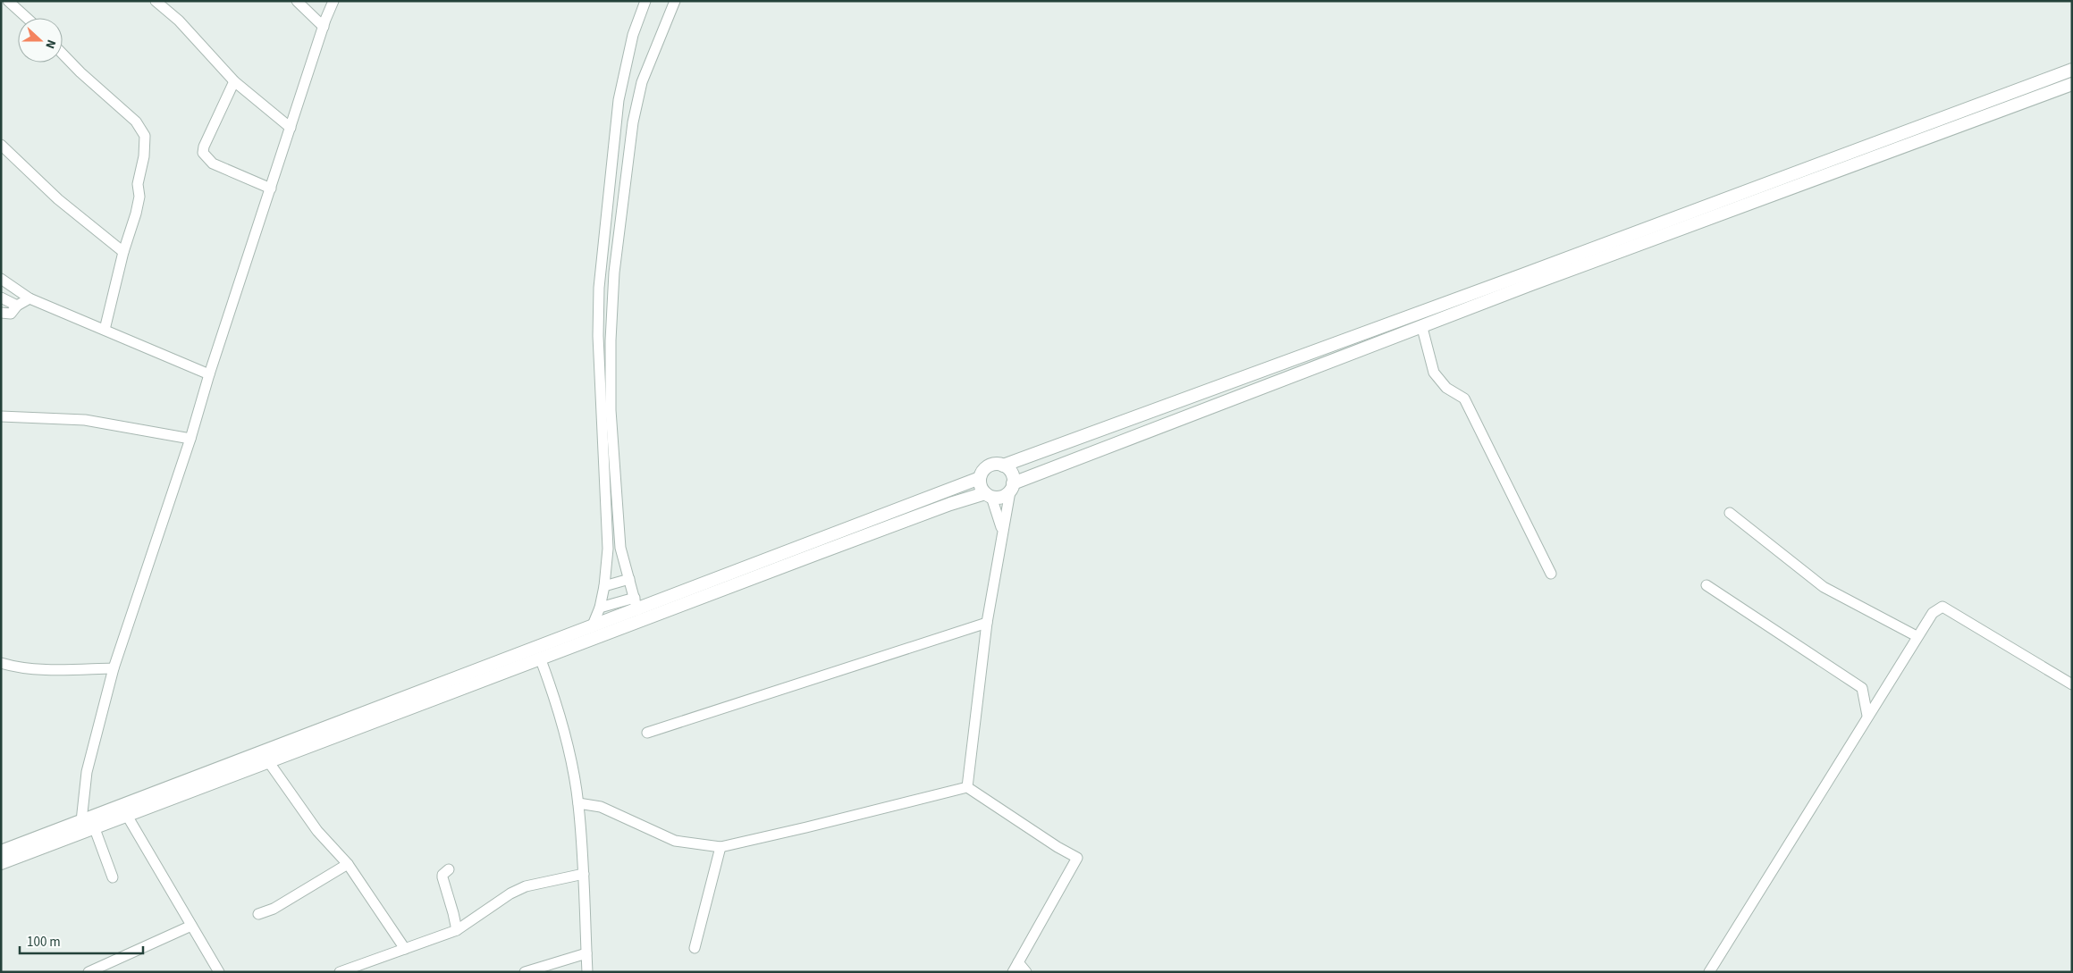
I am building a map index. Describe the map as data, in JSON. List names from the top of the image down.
{
  "scale_bar": "100 m",
  "north": "right"
}
